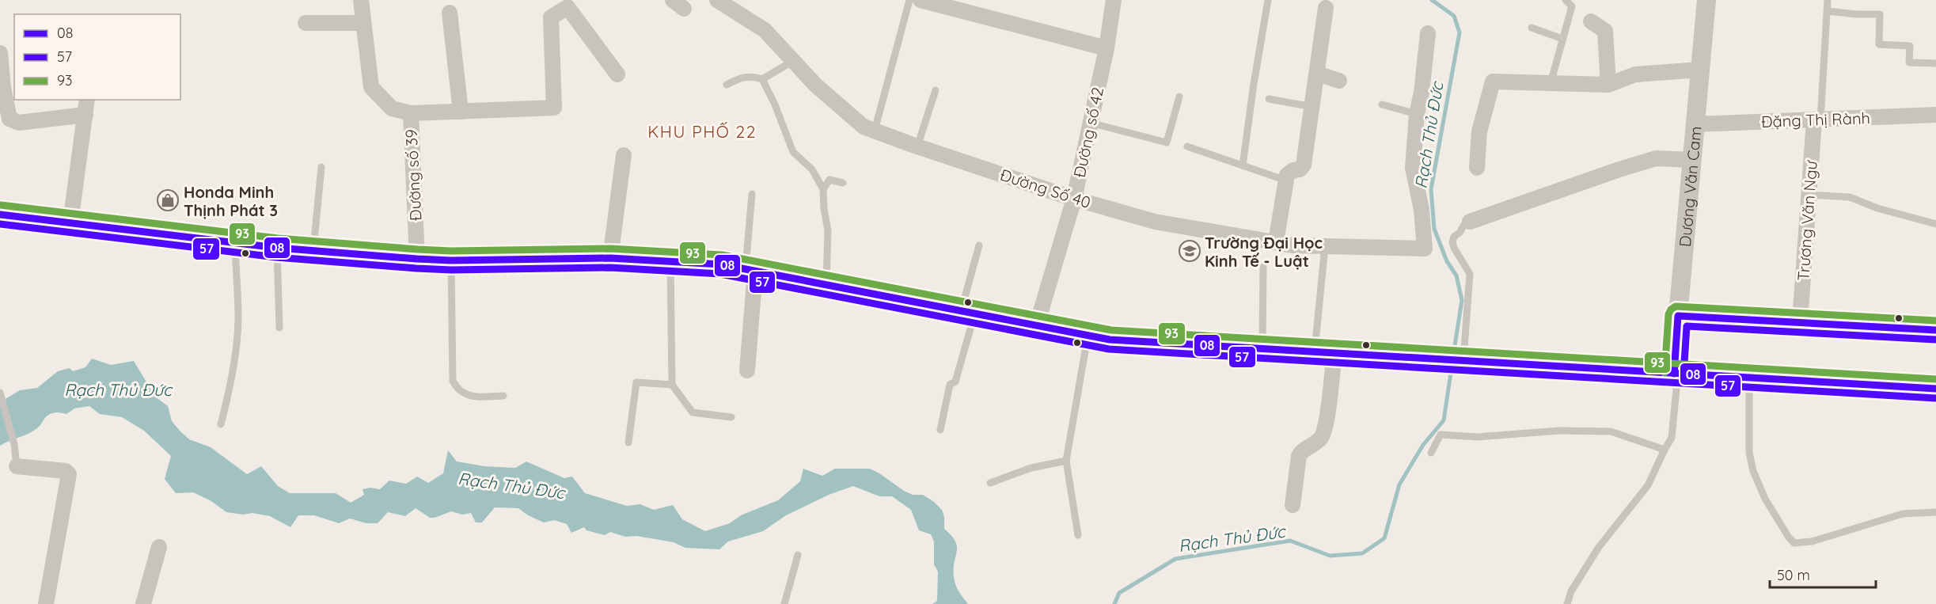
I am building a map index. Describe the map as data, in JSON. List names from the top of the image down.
{
  "streets": {
    "main road": ["Dương Văn Cam"],
    "street": [
      "Đặng Thị Rành",
      "Đường số 42",
      "Đường số 39",
      "Đường Số 40",
      "Trương Văn Ngư"
    ]
  },
  "crossings": [
    ["Đặng Thị Rành", "Dương Văn Cam"],
    ["Đặng Thị Rành", "Trương Văn Ngư"],
    ["Đường số 42", "Đường Số 40"]
  ],
  "districts": ["KHU PHỐ 22"],
  "water": ["Rạch Thủ Đức"],
  "places": {
    "shop": ["Honda Minh Thịnh Phát 3"],
    "school or university": ["Trường Đại Học Kinh Tế - Luật"]
  },
  "lines": ["transit line 93", "transit line 08", "transit line 57"],
  "legend": ["08", "57", "93"],
  "scale_bar": "50 m"
}
